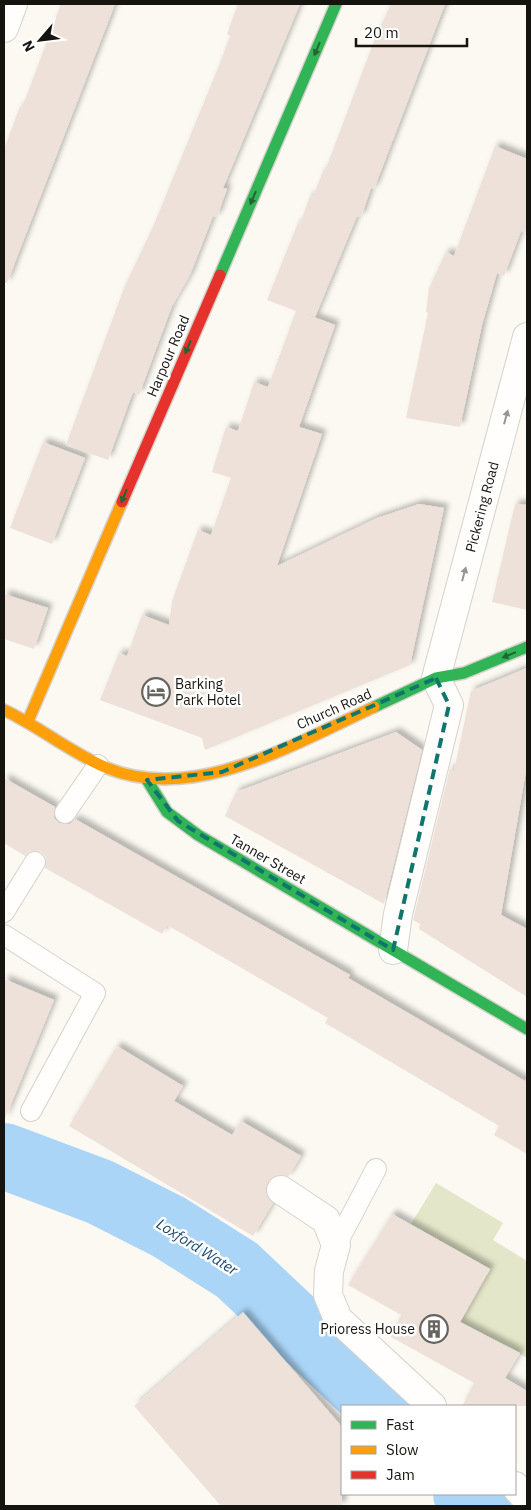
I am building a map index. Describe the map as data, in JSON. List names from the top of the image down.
{
  "streets": {
    "street": [
      "Harpour Road",
      "Pickering Road",
      "Church Road",
      "Tanner Street"
    ]
  },
  "crossings": [
    ["Pickering Road", "Church Road"],
    ["Church Road", "Tanner Street"]
  ],
  "one_way": ["Harpour Road", "Pickering Road"],
  "water": ["Loxford Water"],
  "places": {
    "hotel": ["Barking Park Hotel"],
    "building": ["Prioress House"]
  },
  "legend": ["Fast", "Slow", "Jam"],
  "scale_bar": "20 m",
  "north": "bottom left"
}
